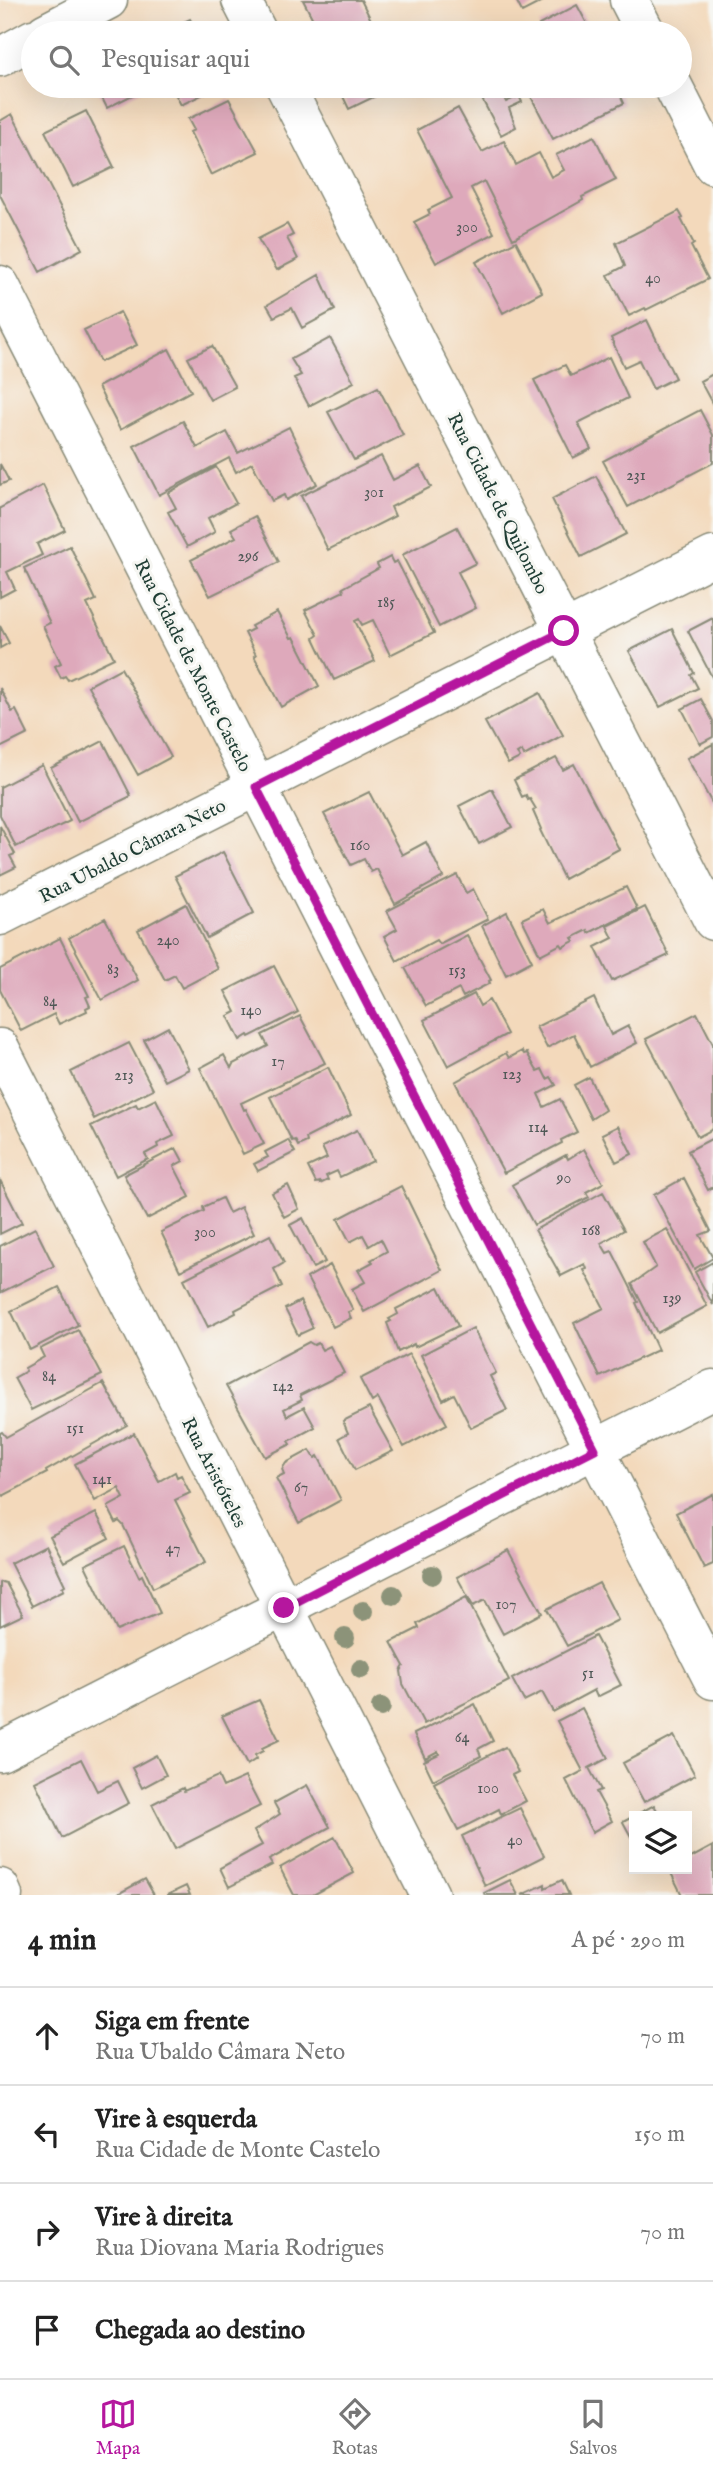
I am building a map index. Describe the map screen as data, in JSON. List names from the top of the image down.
{
  "streets": {
    "street": [
      "Rua Cidade de Quilombo",
      "Rua Cidade de Monte Castelo",
      "Rua Ubaldo Câmara Neto",
      "Rua Aristóteles"
    ]
  },
  "crossings": [
    ["Rua Cidade de Quilombo", "Rua Ubaldo Câmara Neto"],
    ["Rua Cidade de Monte Castelo", "Rua Ubaldo Câmara Neto"]
  ],
  "house_numbers": [
    "300",
    "40",
    "231",
    "301",
    "296",
    "185",
    "160",
    "240",
    "83",
    "153",
    "84",
    "140",
    "17",
    "123",
    "213",
    "114",
    "90",
    "168",
    "300",
    "139",
    "84",
    "142",
    "151",
    "141",
    "67",
    "47",
    "107",
    "51",
    "64",
    "100",
    "40"
  ],
  "page": {
    "search": "Pesquisar aqui",
    "heading": ["4 min", "A pé · 290 m"],
    "list": [
      ["Siga em frente", "Rua Ubaldo Câmara Neto", "70 m"],
      ["Vire à esquerda", "Rua Cidade de Monte Castelo", "150 m"],
      ["Vire à direita", "Rua Diovana Maria Rodrigues", "70 m"],
      "Chegada ao destino"
    ],
    "nav": ["Mapa", "Rotas", "Salvos"]
  }
}
